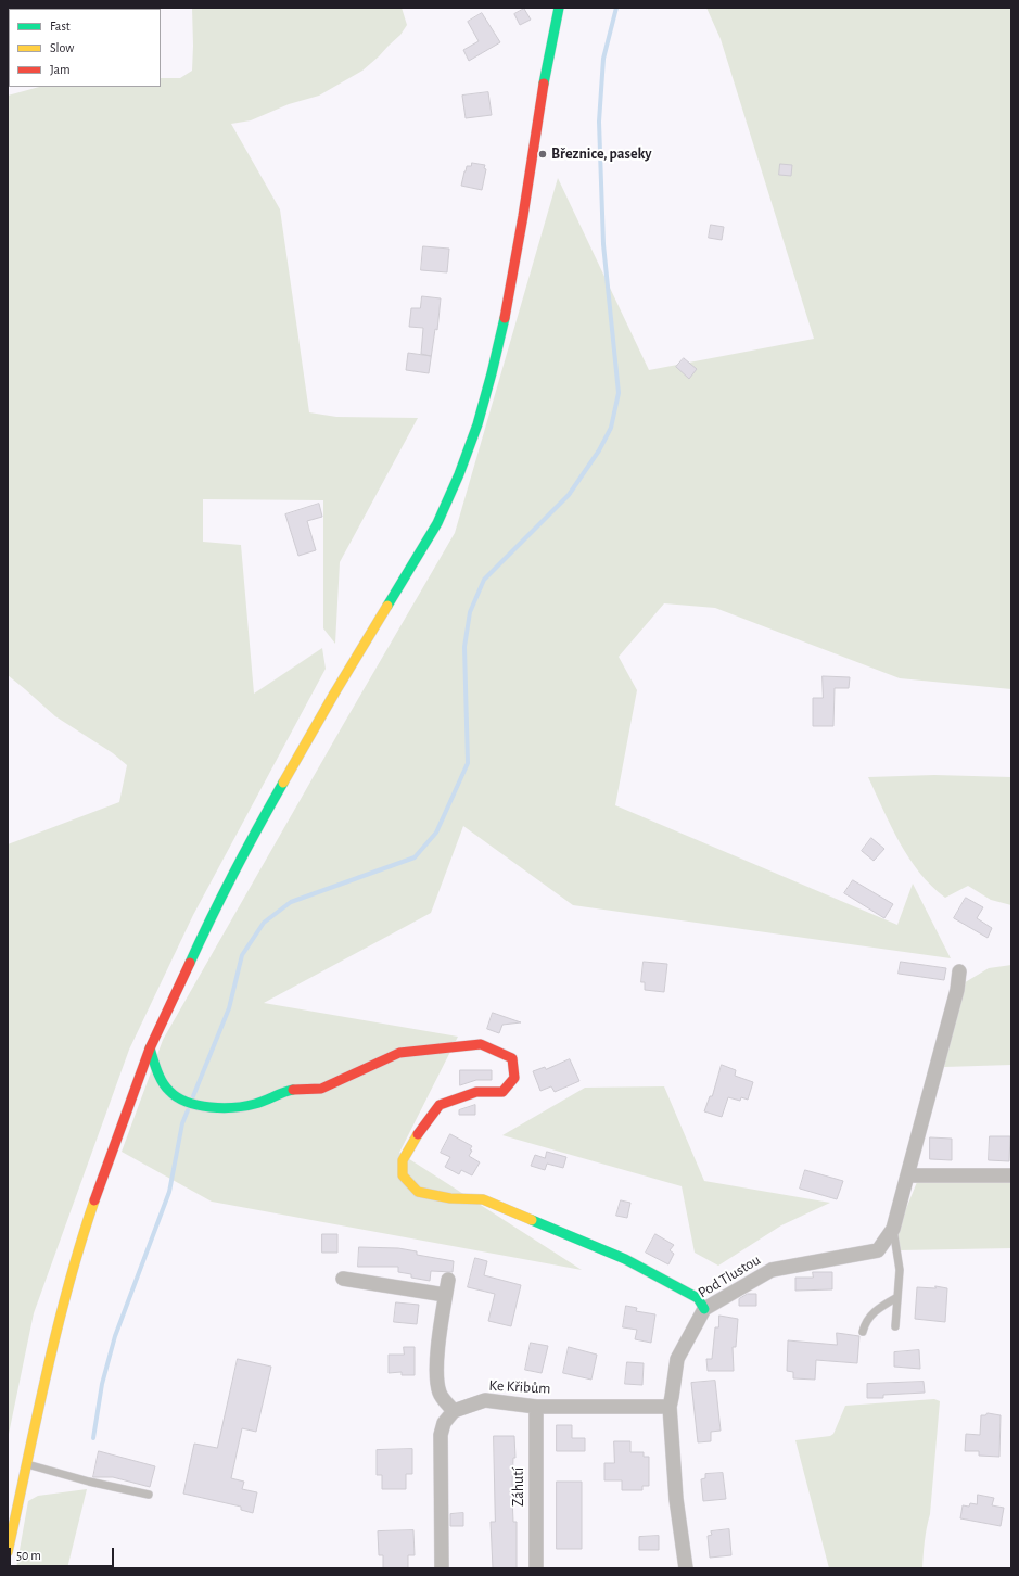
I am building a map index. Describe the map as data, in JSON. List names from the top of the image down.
{
  "streets": {
    "street": ["Pod Tlustou", "Ke Křibům", "Záhutí"]
  },
  "crossings": [
    ["Pod Tlustou", "Ke Křibům"],
    ["Ke Křibům", "Záhutí"]
  ],
  "places": ["Březnice, paseky"],
  "legend": ["Fast", "Slow", "Jam"],
  "scale_bar": "50 m"
}
